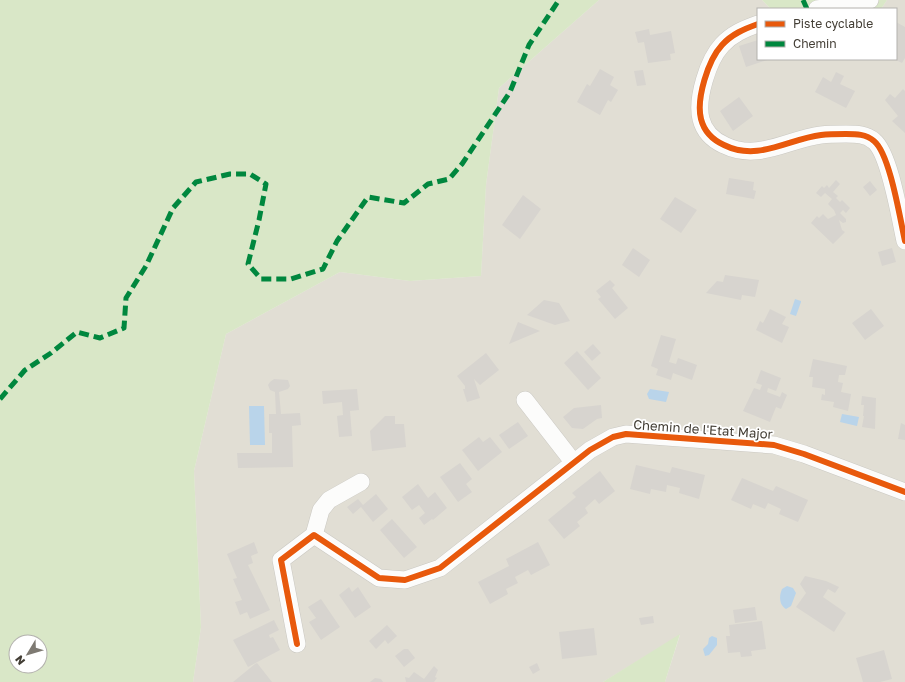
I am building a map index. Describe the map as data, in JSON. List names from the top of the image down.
{
  "streets": {
    "street": ["Chemin de l'Etat Major"]
  },
  "legend": ["Piste cyclable", "Chemin"],
  "north": "bottom left"
}
